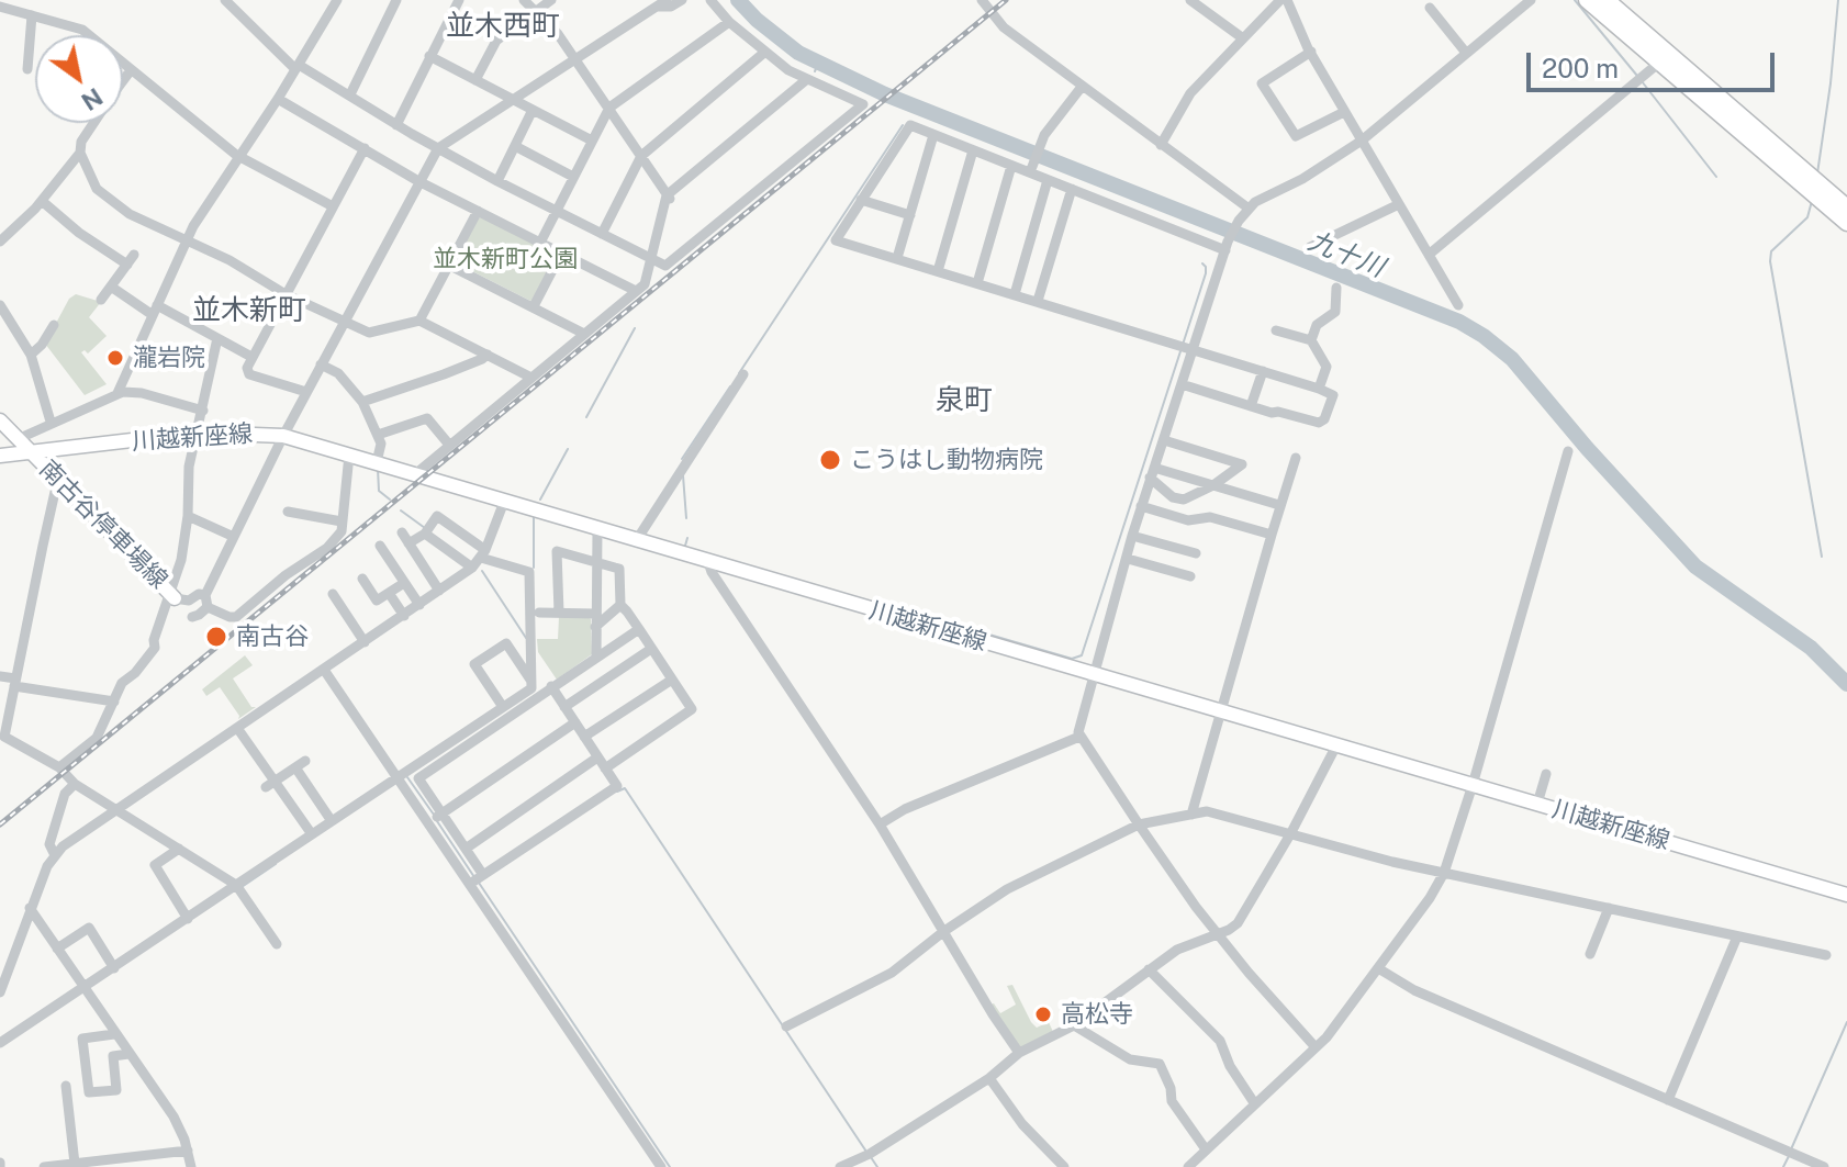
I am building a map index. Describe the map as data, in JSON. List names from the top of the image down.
{
  "streets": {
    "main road": ["川越新座線", "南古谷停車場線"]
  },
  "crossings": [
    ["川越新座線", "南古谷停車場線"]
  ],
  "districts": ["並木西町", "並木新町", "泉町"],
  "water": ["九十川"],
  "parks": ["並木新町公園"],
  "places": [
    "瀧岩院",
    "こうはし動物病院",
    "南古谷",
    "高松寺"
  ],
  "scale_bar": "200 m",
  "north": "bottom right"
}
